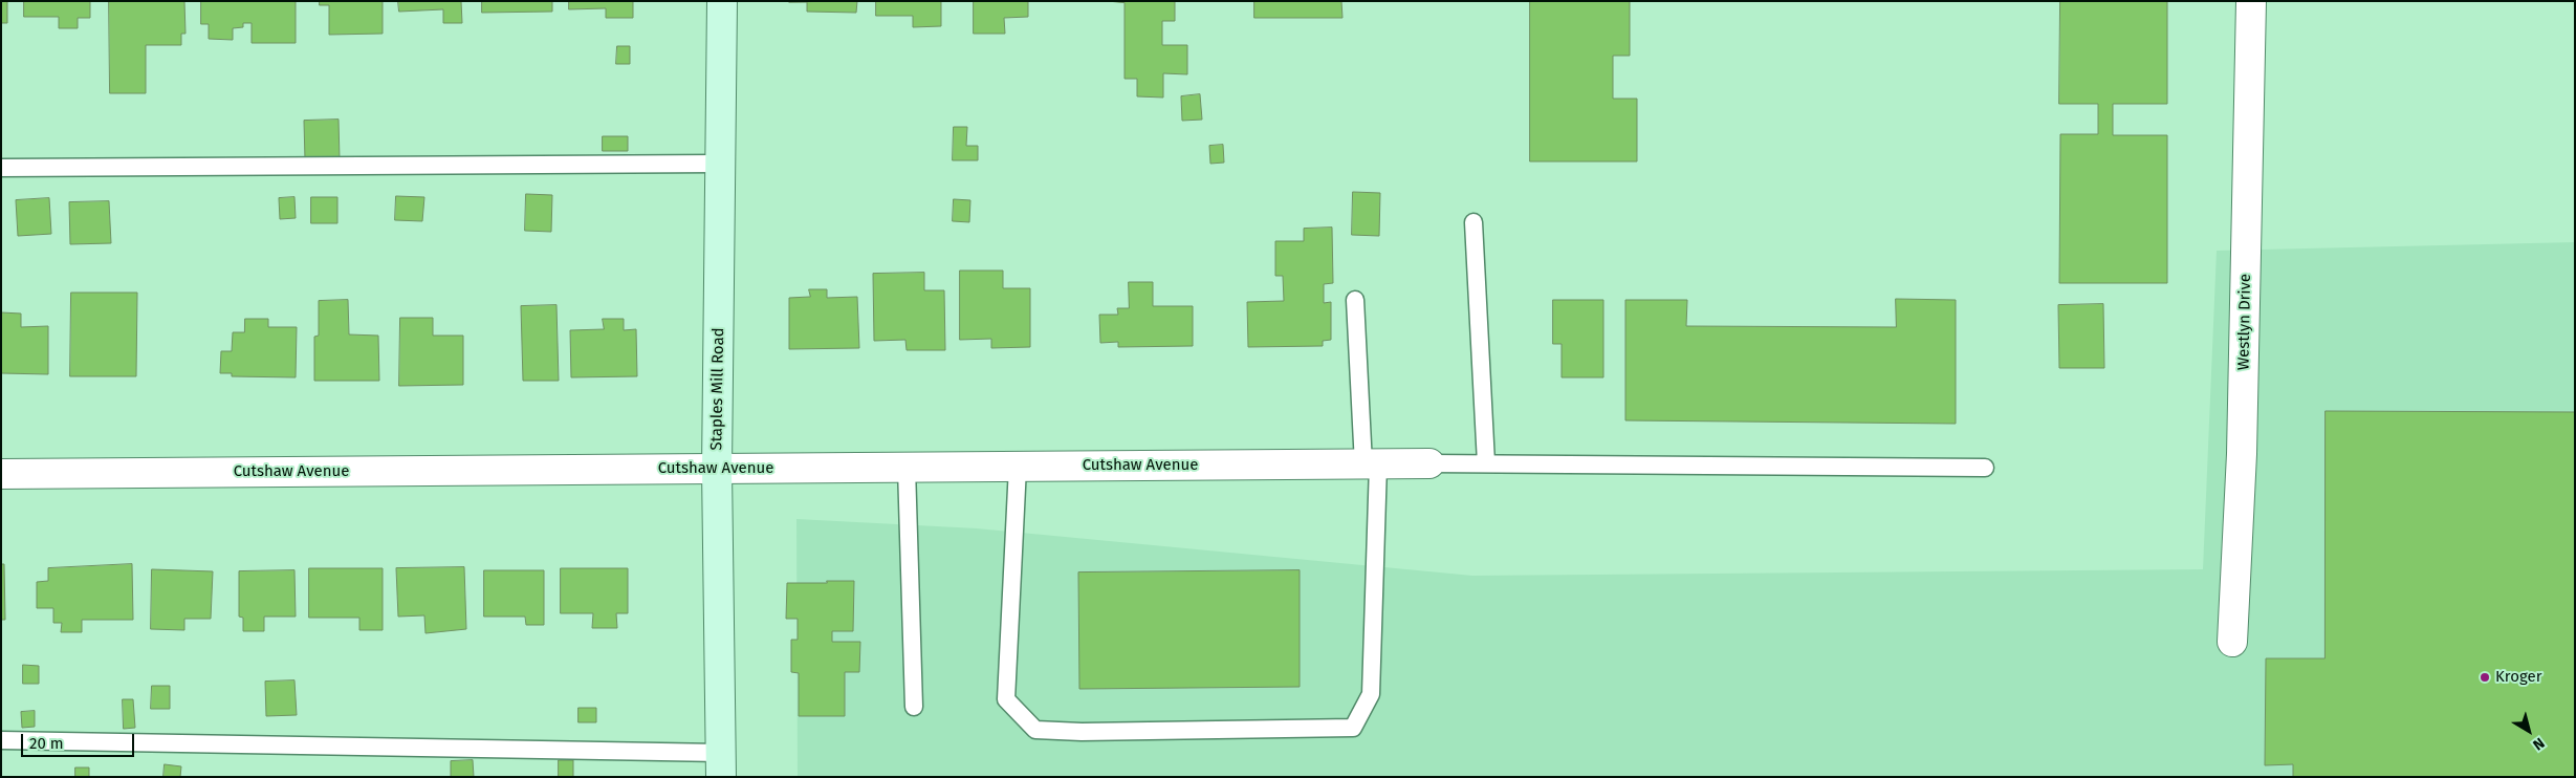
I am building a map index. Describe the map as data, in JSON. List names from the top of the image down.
{
  "streets": {
    "street": ["Westlyn Drive", "Staples Mill Road", "Cutshaw Avenue"]
  },
  "crossings": [
    ["Staples Mill Road", "Cutshaw Avenue"]
  ],
  "places": ["Kroger"],
  "scale_bar": "20 m",
  "north": "bottom right"
}
